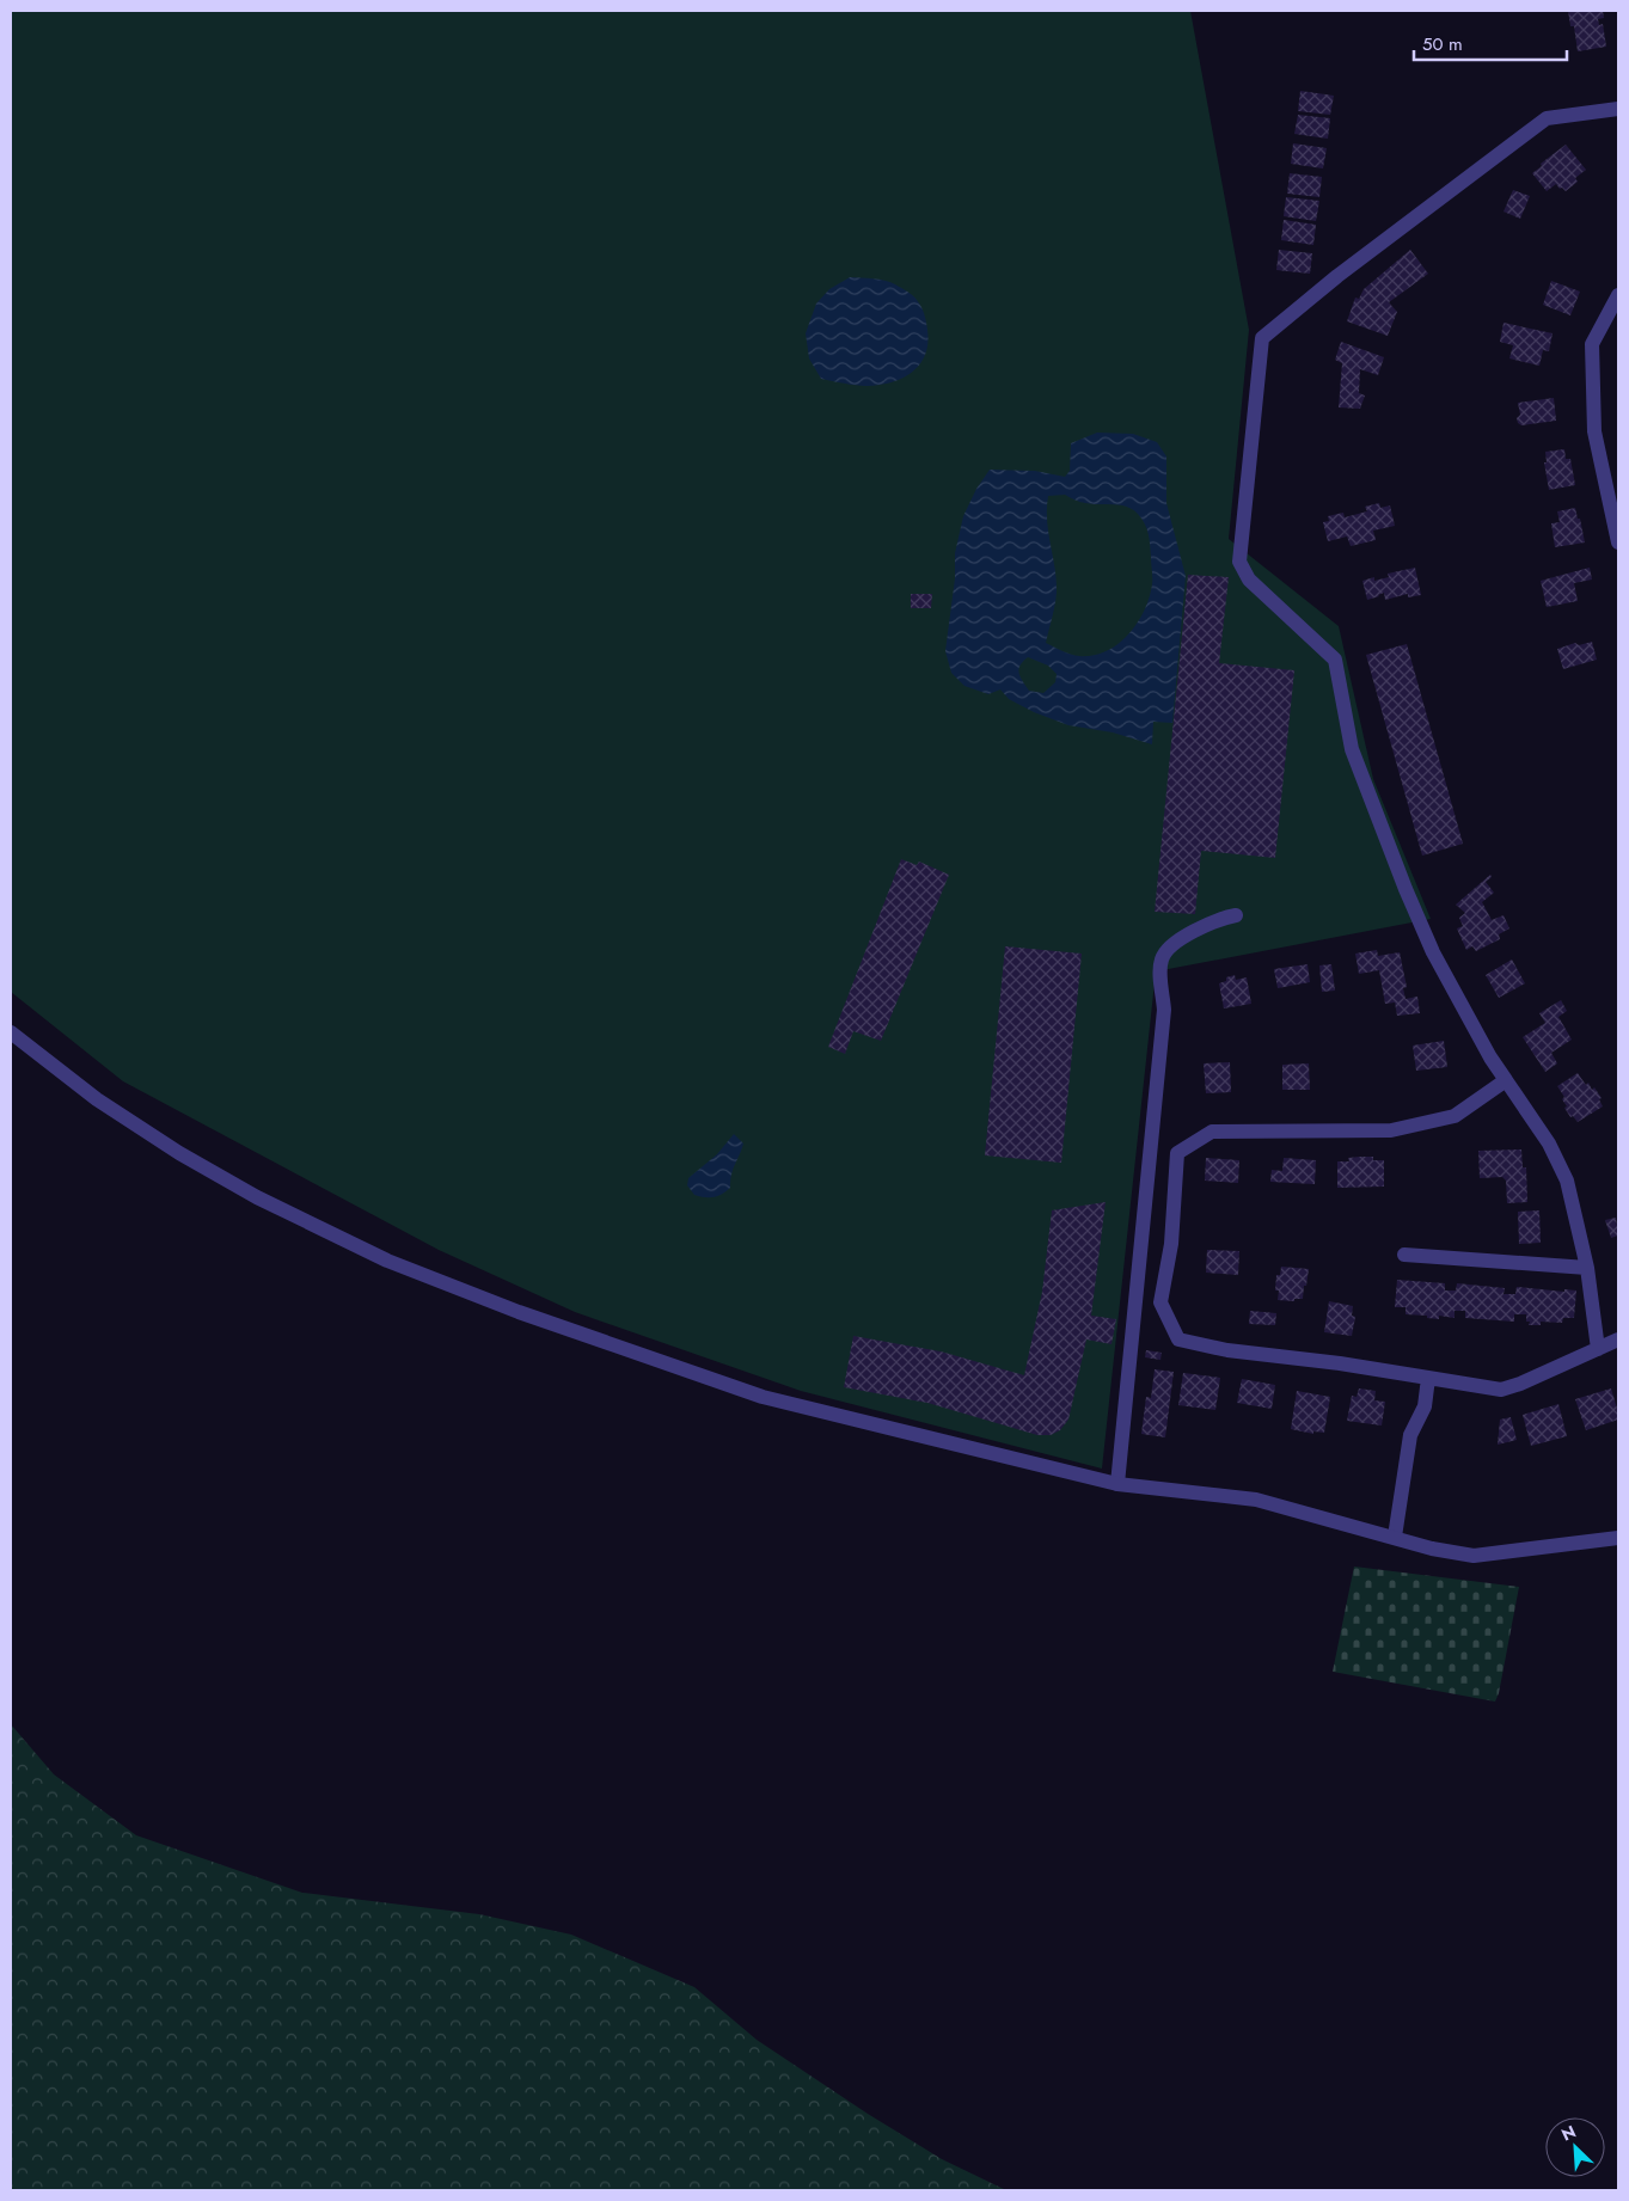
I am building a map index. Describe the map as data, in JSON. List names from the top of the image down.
{
  "scale_bar": "50 m",
  "north": "top left"
}
